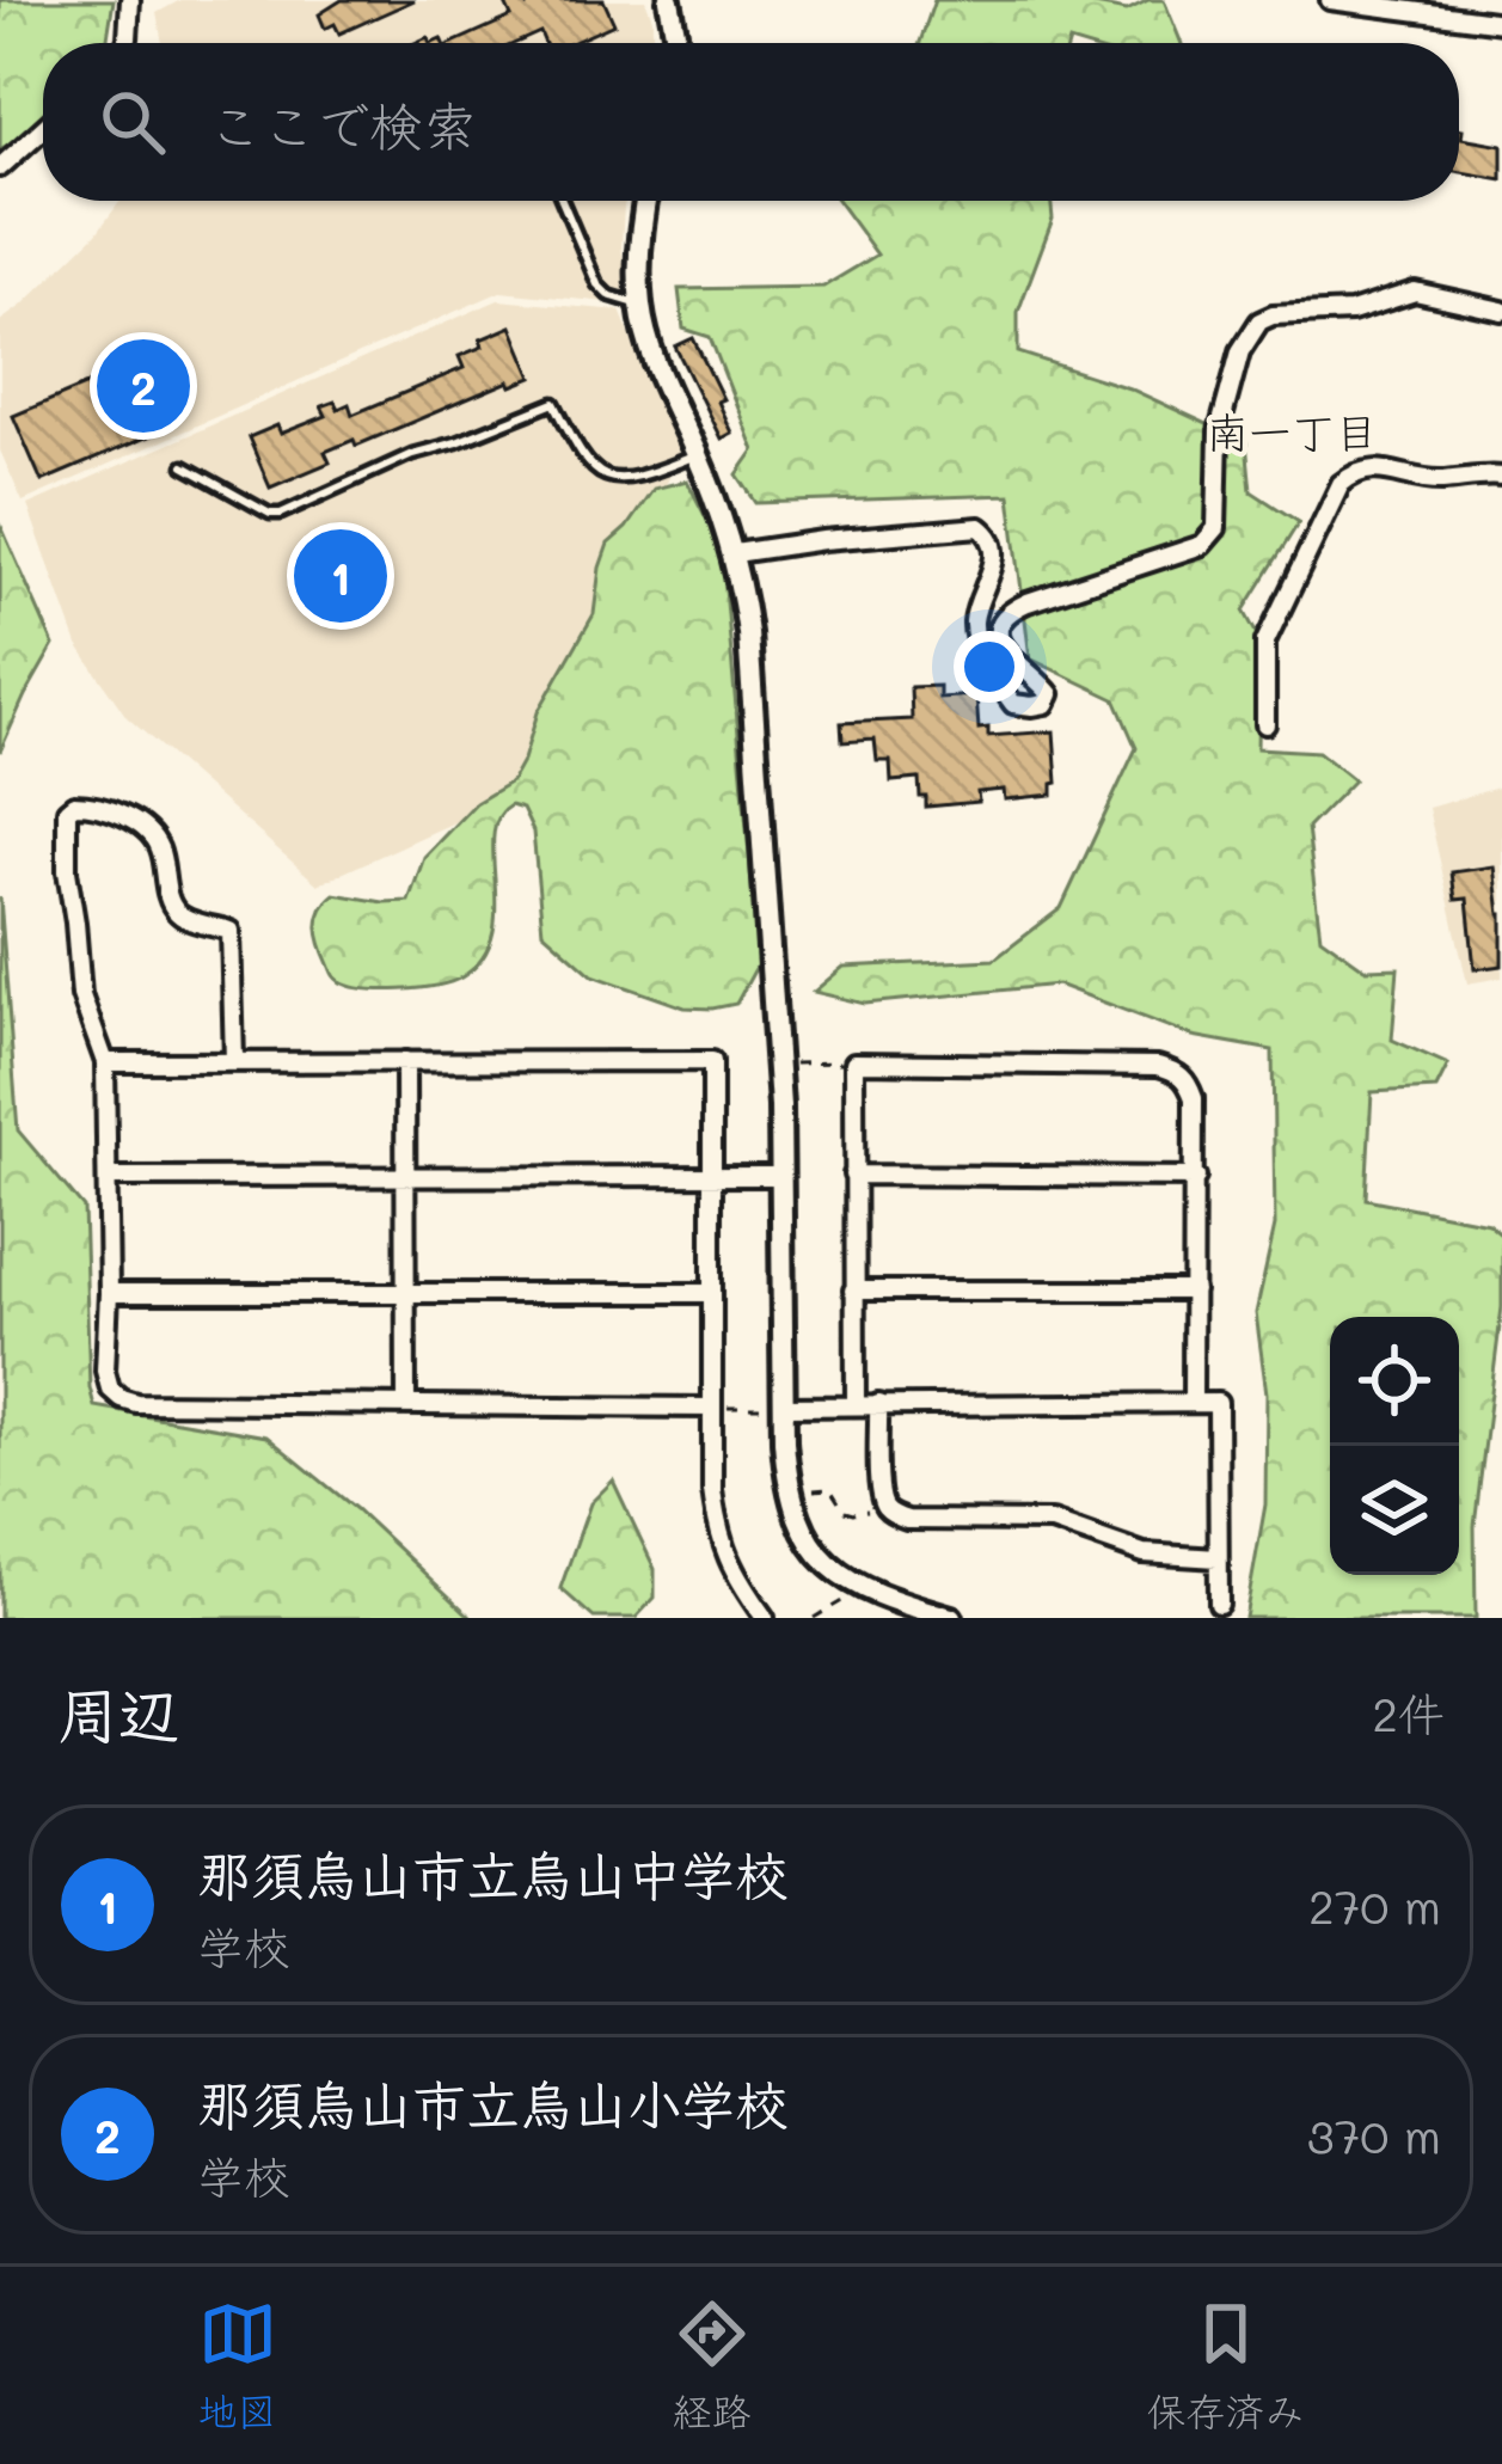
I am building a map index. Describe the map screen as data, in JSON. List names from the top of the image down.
{
  "districts": ["南一丁目"],
  "page": {
    "search": "ここで検索",
    "pins": ["2", "1"],
    "heading": ["周辺", "2件"],
    "list": [
      {
        "mark": "1",
        "name": "那須烏山市立烏山中学校",
        "note": "学校",
        "value": "270 m"
      },
      {
        "mark": "2",
        "name": "那須烏山市立烏山小学校",
        "note": "学校",
        "value": "370 m"
      }
    ],
    "nav": ["地図", "経路", "保存済み"]
  }
}
